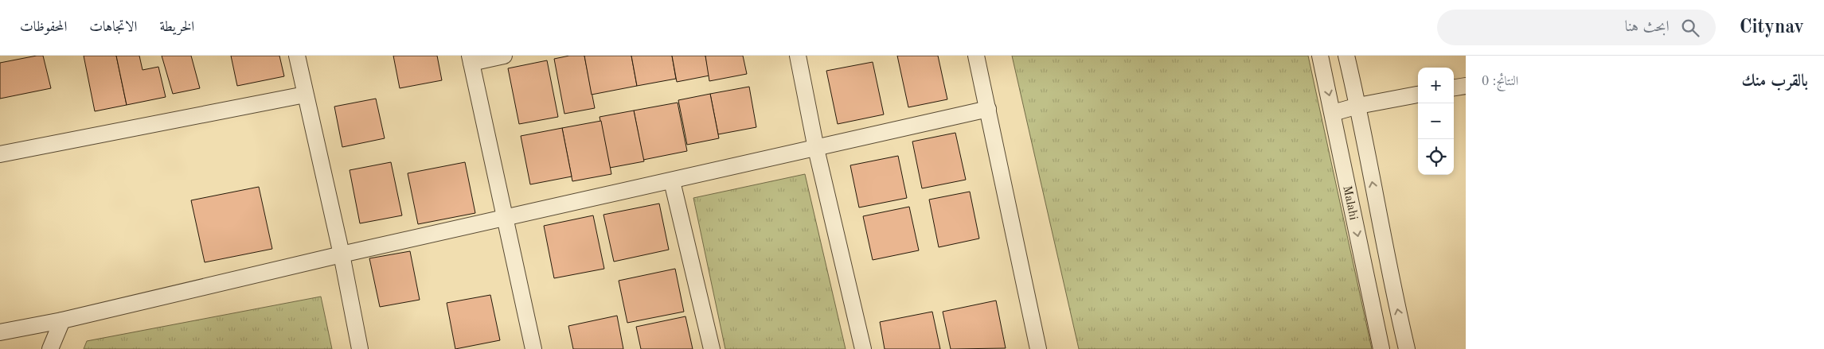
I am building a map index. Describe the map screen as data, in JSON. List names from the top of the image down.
{
  "streets": {
    "street": ["Malahi"]
  },
  "page": {
    "header": "Citynav",
    "search": "ابحث هنا",
    "nav": ["الخريطة", "الاتجاهات", "المحفوظات"],
    "heading": ["بالقرب منك", "النتائج: 0"],
    "map_buttons": ["+", "−"]
  }
}
